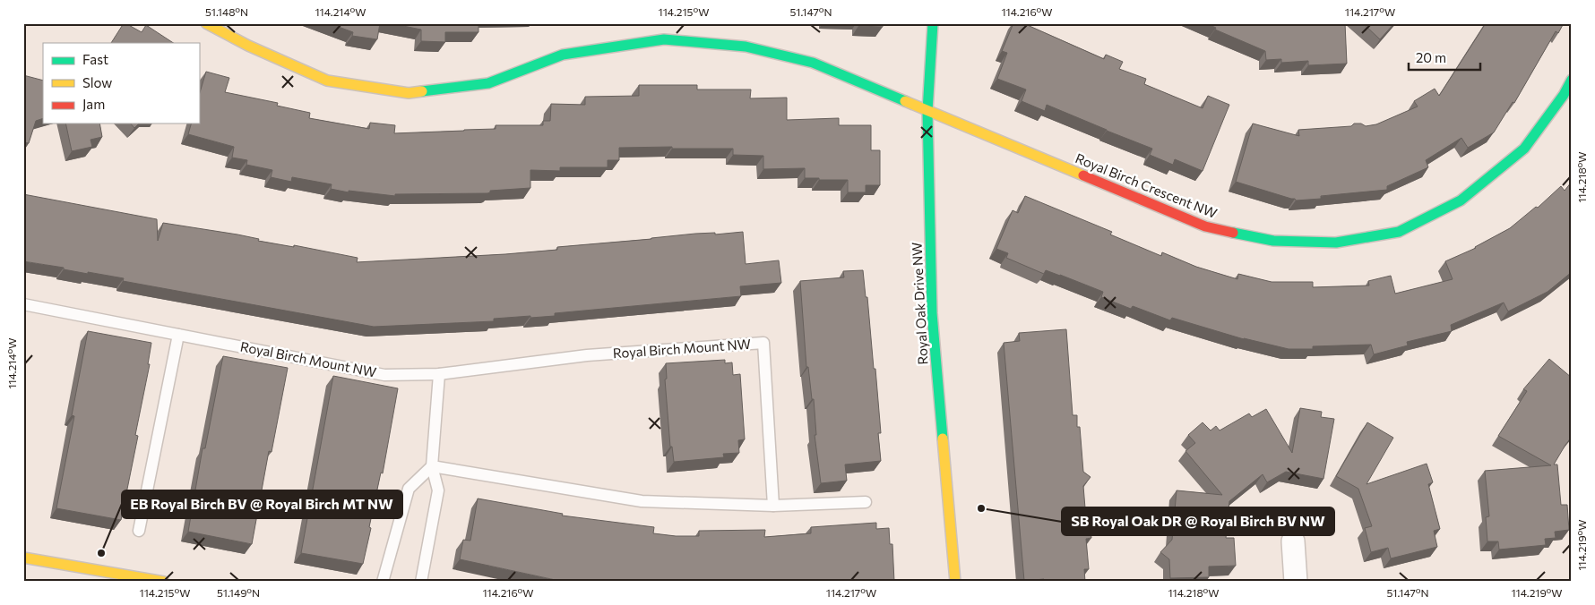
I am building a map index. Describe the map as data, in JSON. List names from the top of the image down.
{
  "streets": {
    "street": ["Royal Birch Crescent NW", "Royal Oak Drive NW"],
    "lane": ["Royal Birch Mount NW"]
  },
  "crossings": [
    ["Royal Birch Crescent NW", "Royal Oak Drive NW"]
  ],
  "places": ["SB Royal Oak DR @ Royal Birch BV NW", "EB Royal Birch BV @ Royal Birch MT NW"],
  "legend": ["Fast", "Slow", "Jam"],
  "scale_bar": "20 m",
  "coordinates": [
    "51.148°N",
    "114.214°W",
    "114.215°W",
    "51.147°N",
    "114.216°W",
    "114.217°W",
    "114.218°W",
    "114.219°W",
    "51.149°N"
  ]
}
